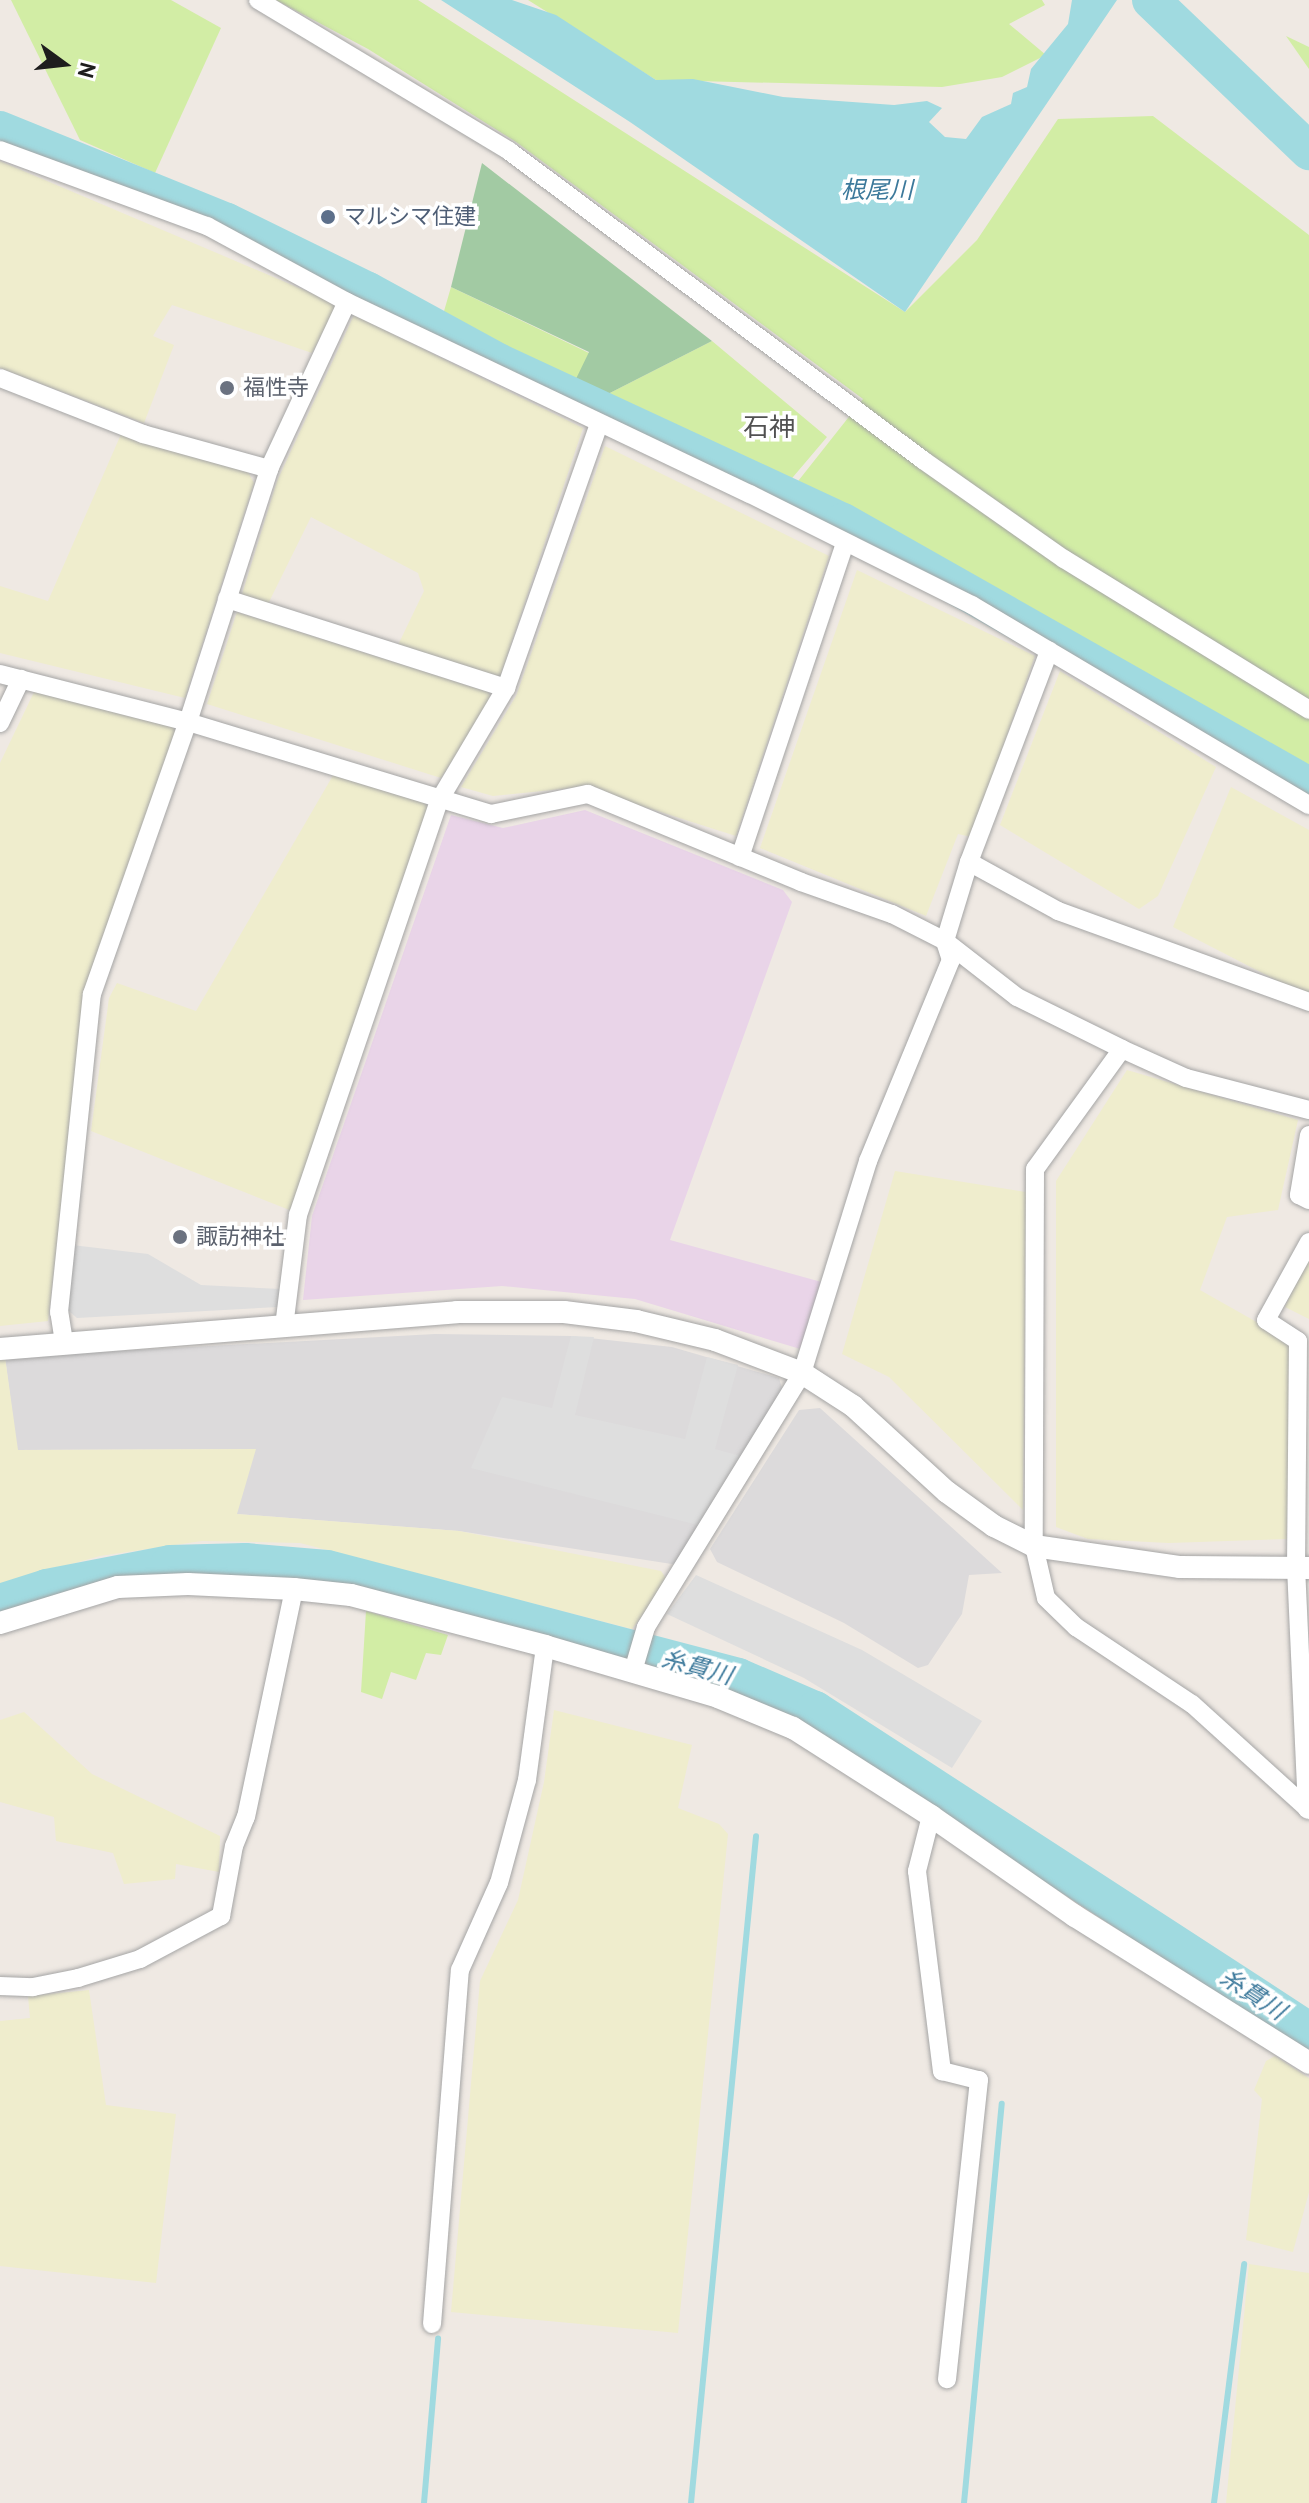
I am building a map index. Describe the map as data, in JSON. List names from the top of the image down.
{
  "districts": ["石神"],
  "water": ["根尾川", "糸貫川"],
  "places": ["マルシマ住建", "福性寺", "諏訪神社"],
  "north": "right"
}
